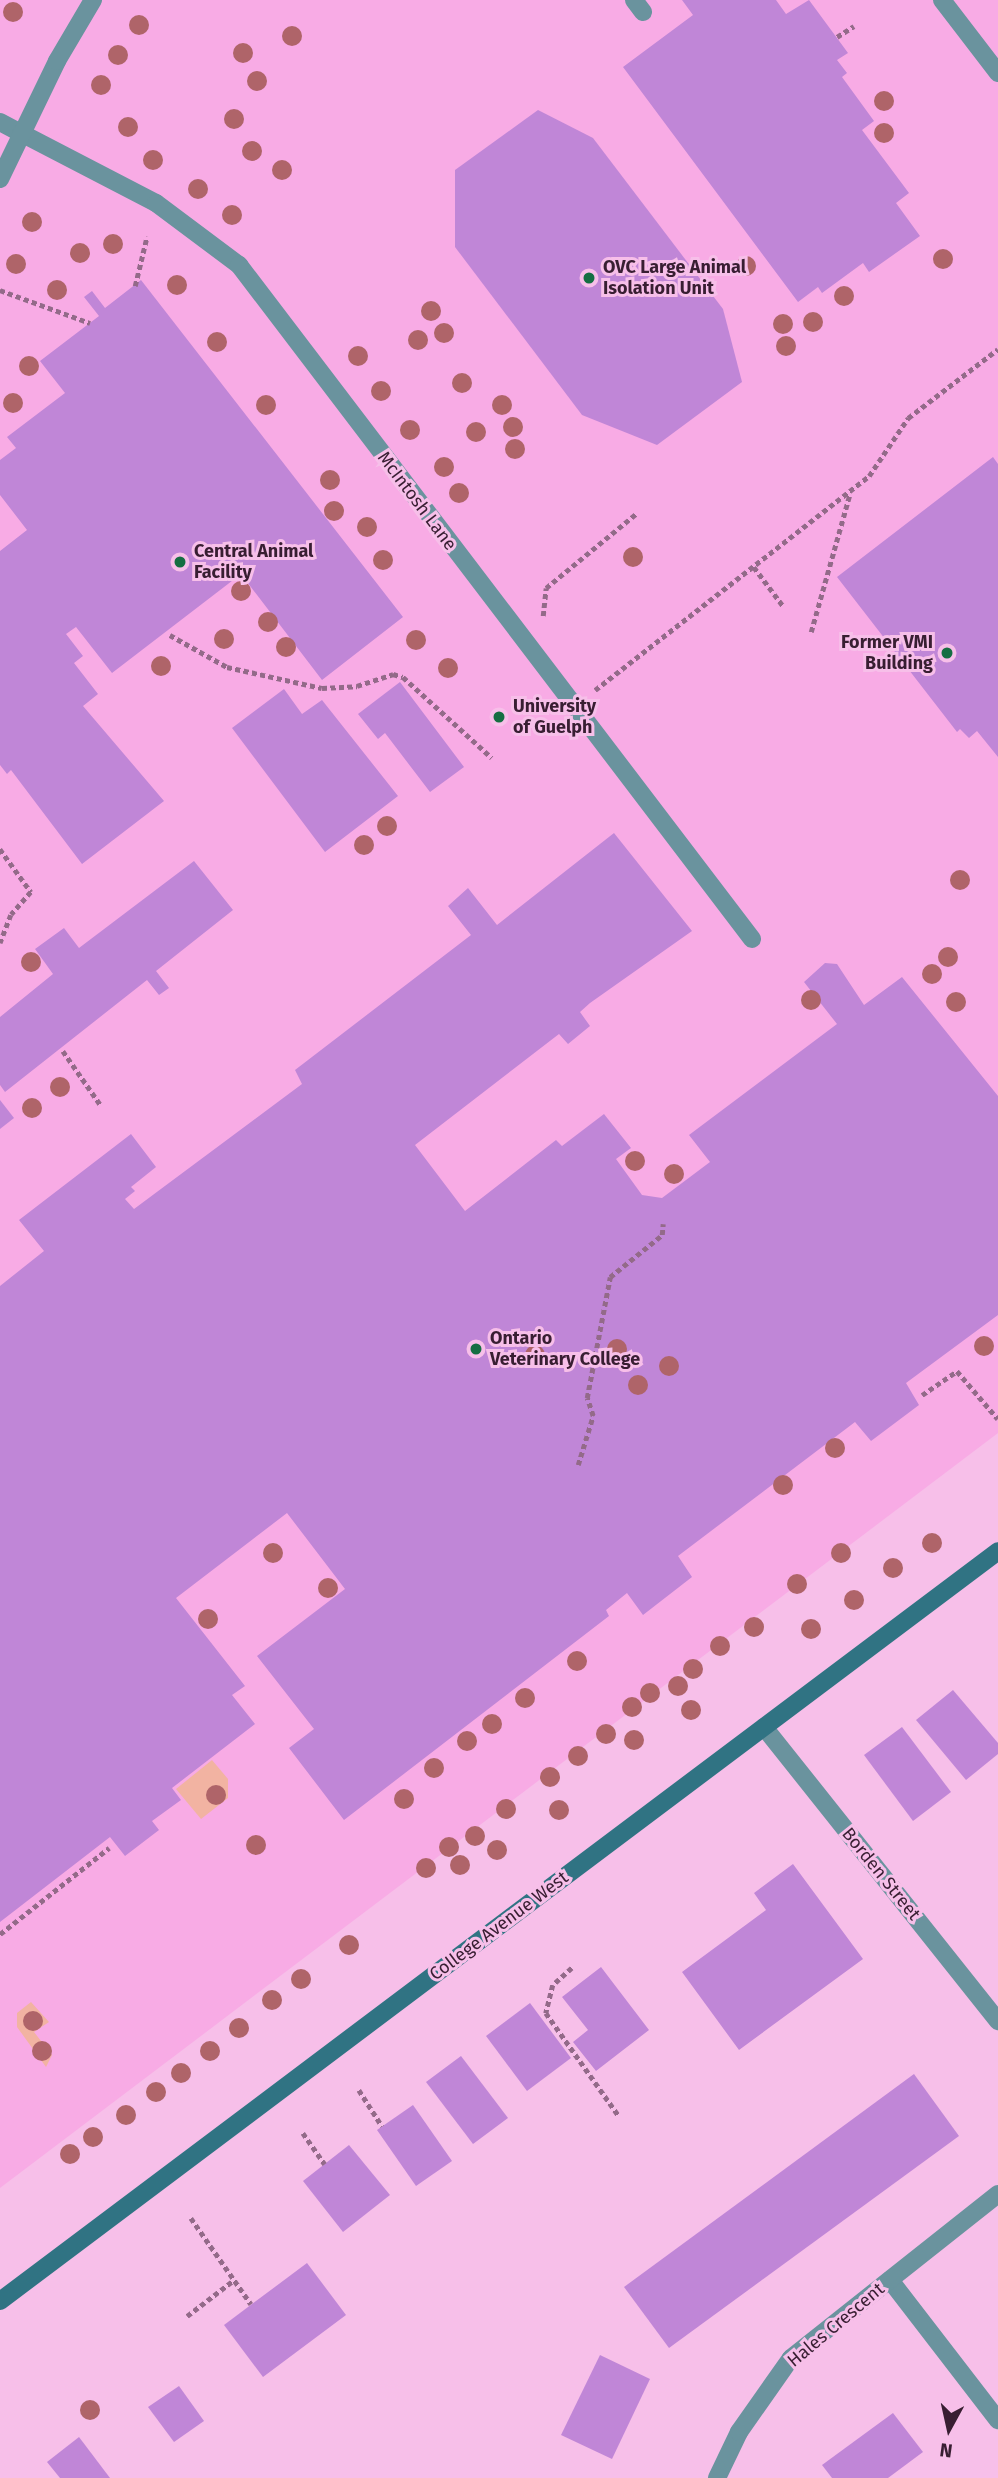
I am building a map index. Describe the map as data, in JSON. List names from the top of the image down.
{
  "streets": {
    "main road": ["College Avenue West"],
    "street": ["McIntosh Lane", "Borden Street", "Hales Crescent"]
  },
  "crossings": [
    ["Borden Street", "College Avenue West"]
  ],
  "places": [
    "OVC Large Animal Isolation Unit",
    "Central Animal Facility",
    "Former VMI Building",
    "University of Guelph",
    "Ontario Veterinary College"
  ],
  "north": "bottom"
}
